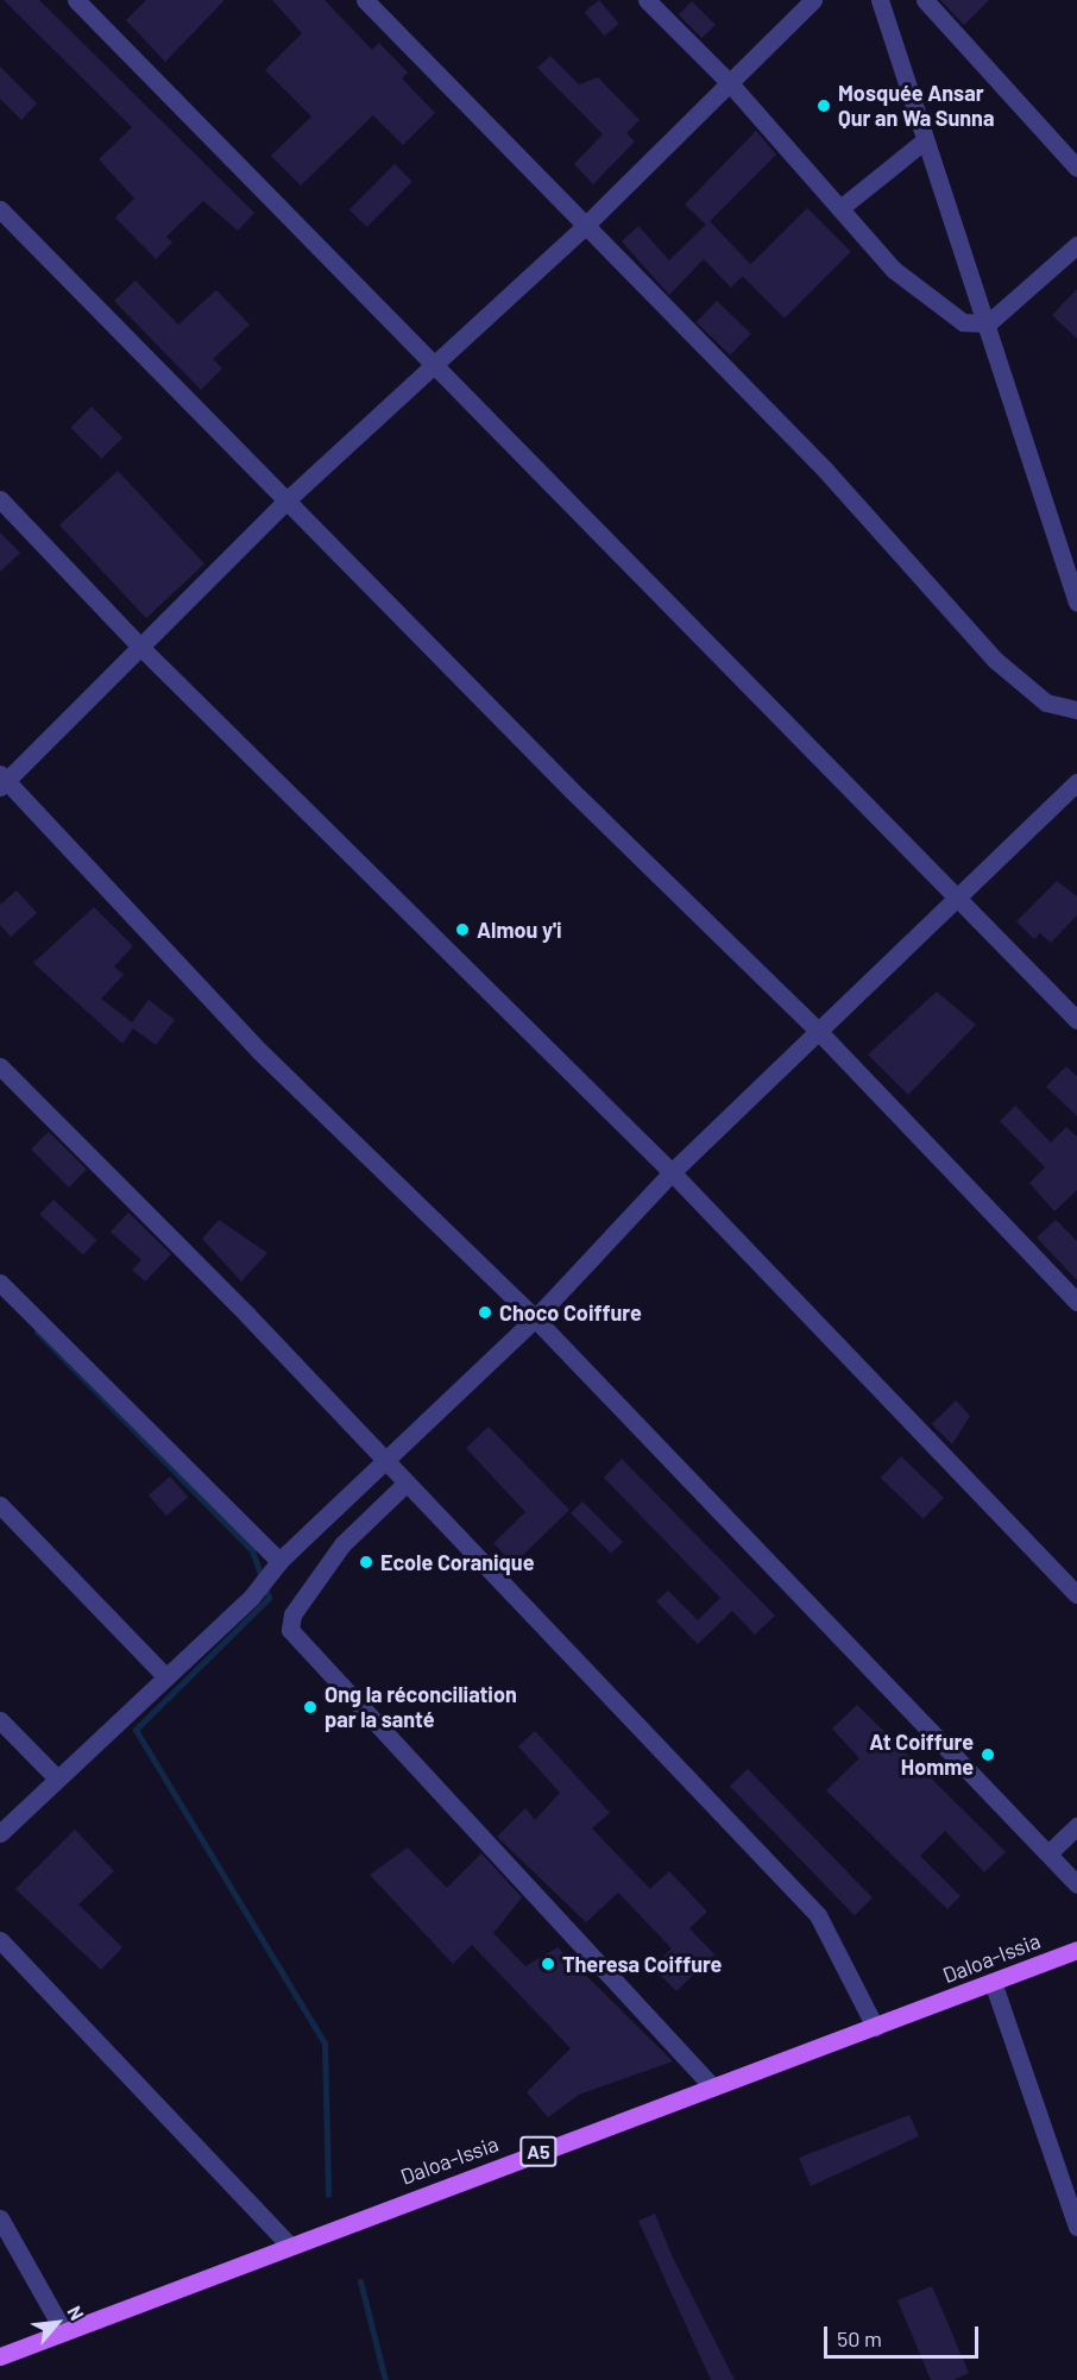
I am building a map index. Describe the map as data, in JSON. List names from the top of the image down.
{
  "streets": {
    "main road": ["Daloa-Issia", "A5"]
  },
  "places": [
    "Mosquée Ansar Qur an Wa Sunna",
    "Almou y'i",
    "Choco Coiffure",
    "Ecole Coranique",
    "Ong la réconciliation par la santé",
    "At Coiffure Homme",
    "Theresa Coiffure"
  ],
  "scale_bar": "50 m",
  "north": "top right"
}
